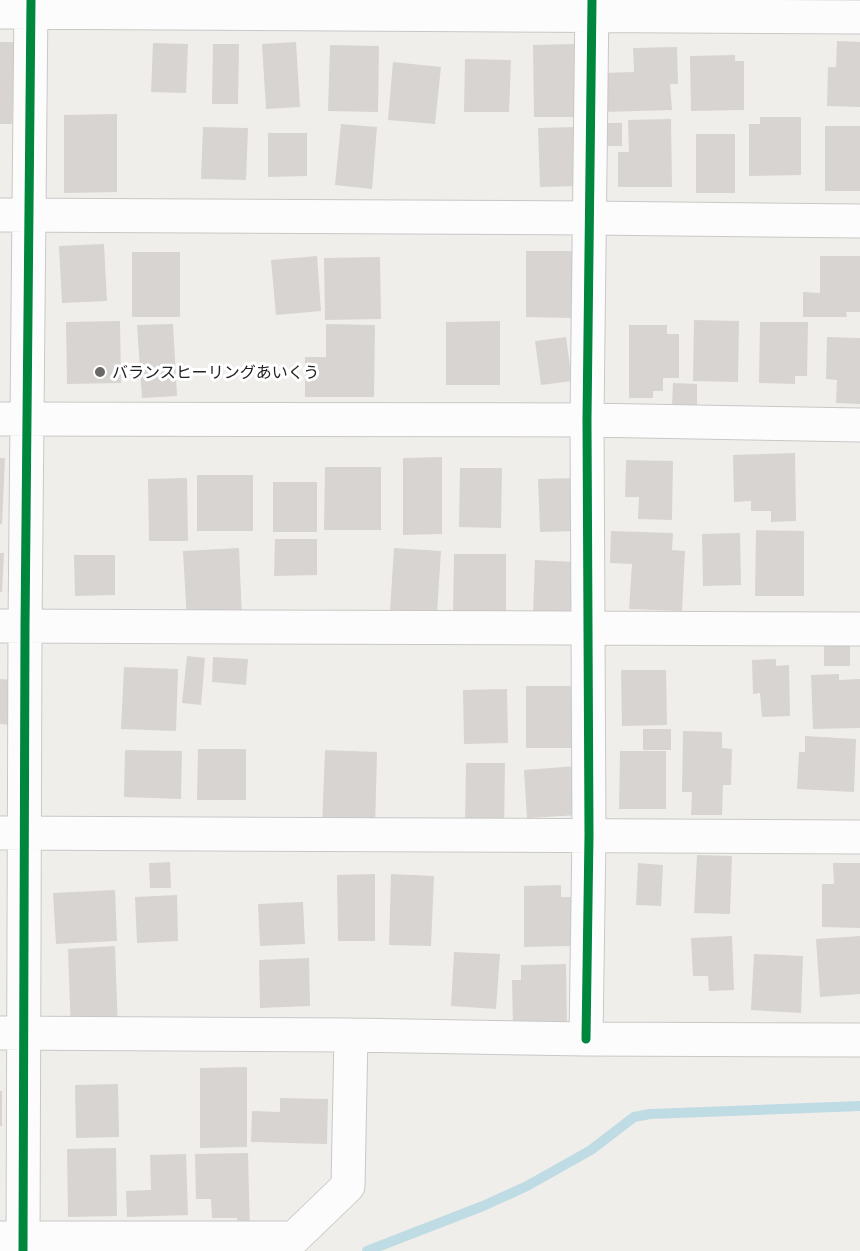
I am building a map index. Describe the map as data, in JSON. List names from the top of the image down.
{
  "places": ["バランスヒーリングあいくう"]
}
